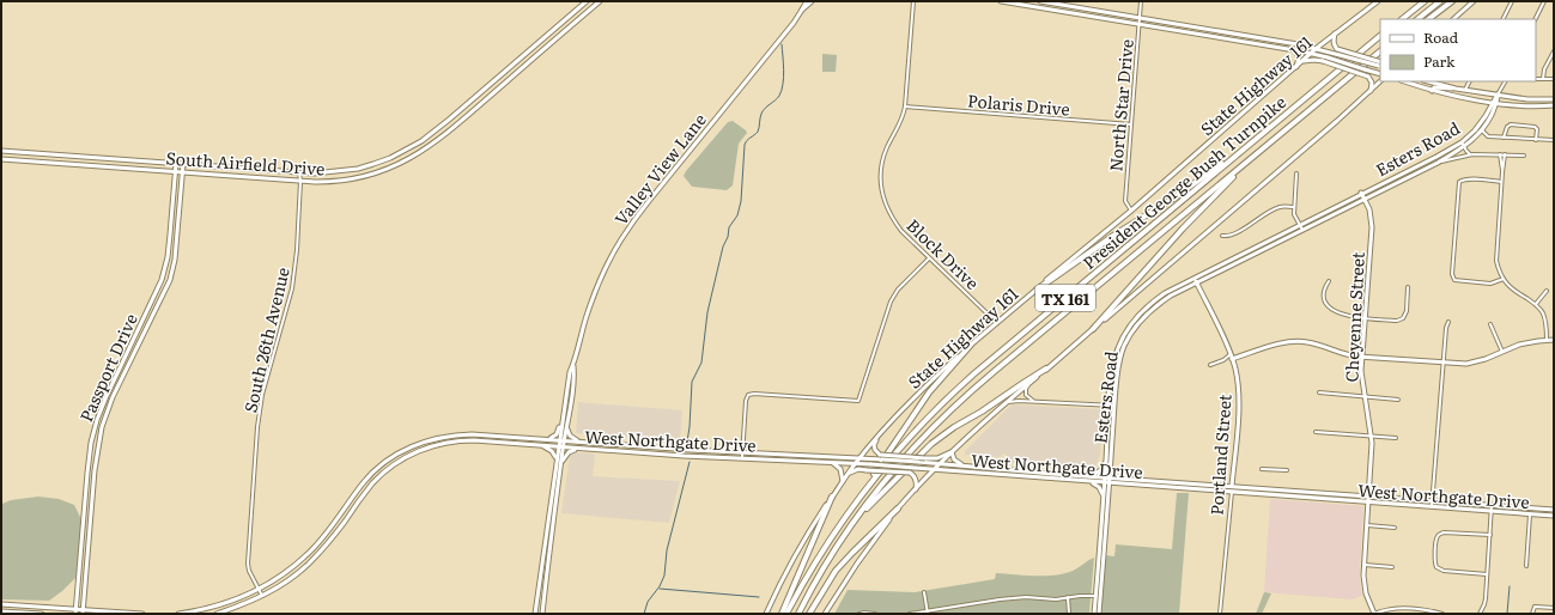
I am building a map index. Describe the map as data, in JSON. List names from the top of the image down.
{
  "streets": {
    "highway": ["President George Bush Turnpike", "TX 161"],
    "main road": [
      "State Highway 161",
      "Esters Road",
      "South Airfield Drive",
      "Valley View Lane",
      "Cheyenne Street",
      "Passport Drive",
      "West Northgate Drive",
      "Portland Street"
    ],
    "street": [
      "Polaris Drive",
      "North Star Drive",
      "Block Drive",
      "South 26th Avenue"
    ]
  },
  "crossings": [
    ["State Highway 161", "North Star Drive"],
    ["State Highway 161", "Block Drive"],
    ["State Highway 161", "West Northgate Drive"],
    ["Polaris Drive", "North Star Drive"],
    ["Polaris Drive", "Block Drive"],
    ["Esters Road", "Cheyenne Street"],
    ["Esters Road", "West Northgate Drive"],
    ["Esters Road", "Portland Street"],
    ["South Airfield Drive", "South 26th Avenue"],
    ["South Airfield Drive", "Passport Drive"],
    ["Valley View Lane", "West Northgate Drive"],
    ["Cheyenne Street", "West Northgate Drive"],
    ["South 26th Avenue", "West Northgate Drive"],
    ["West Northgate Drive", "Portland Street"]
  ],
  "legend": ["Road", "Park"]
}
